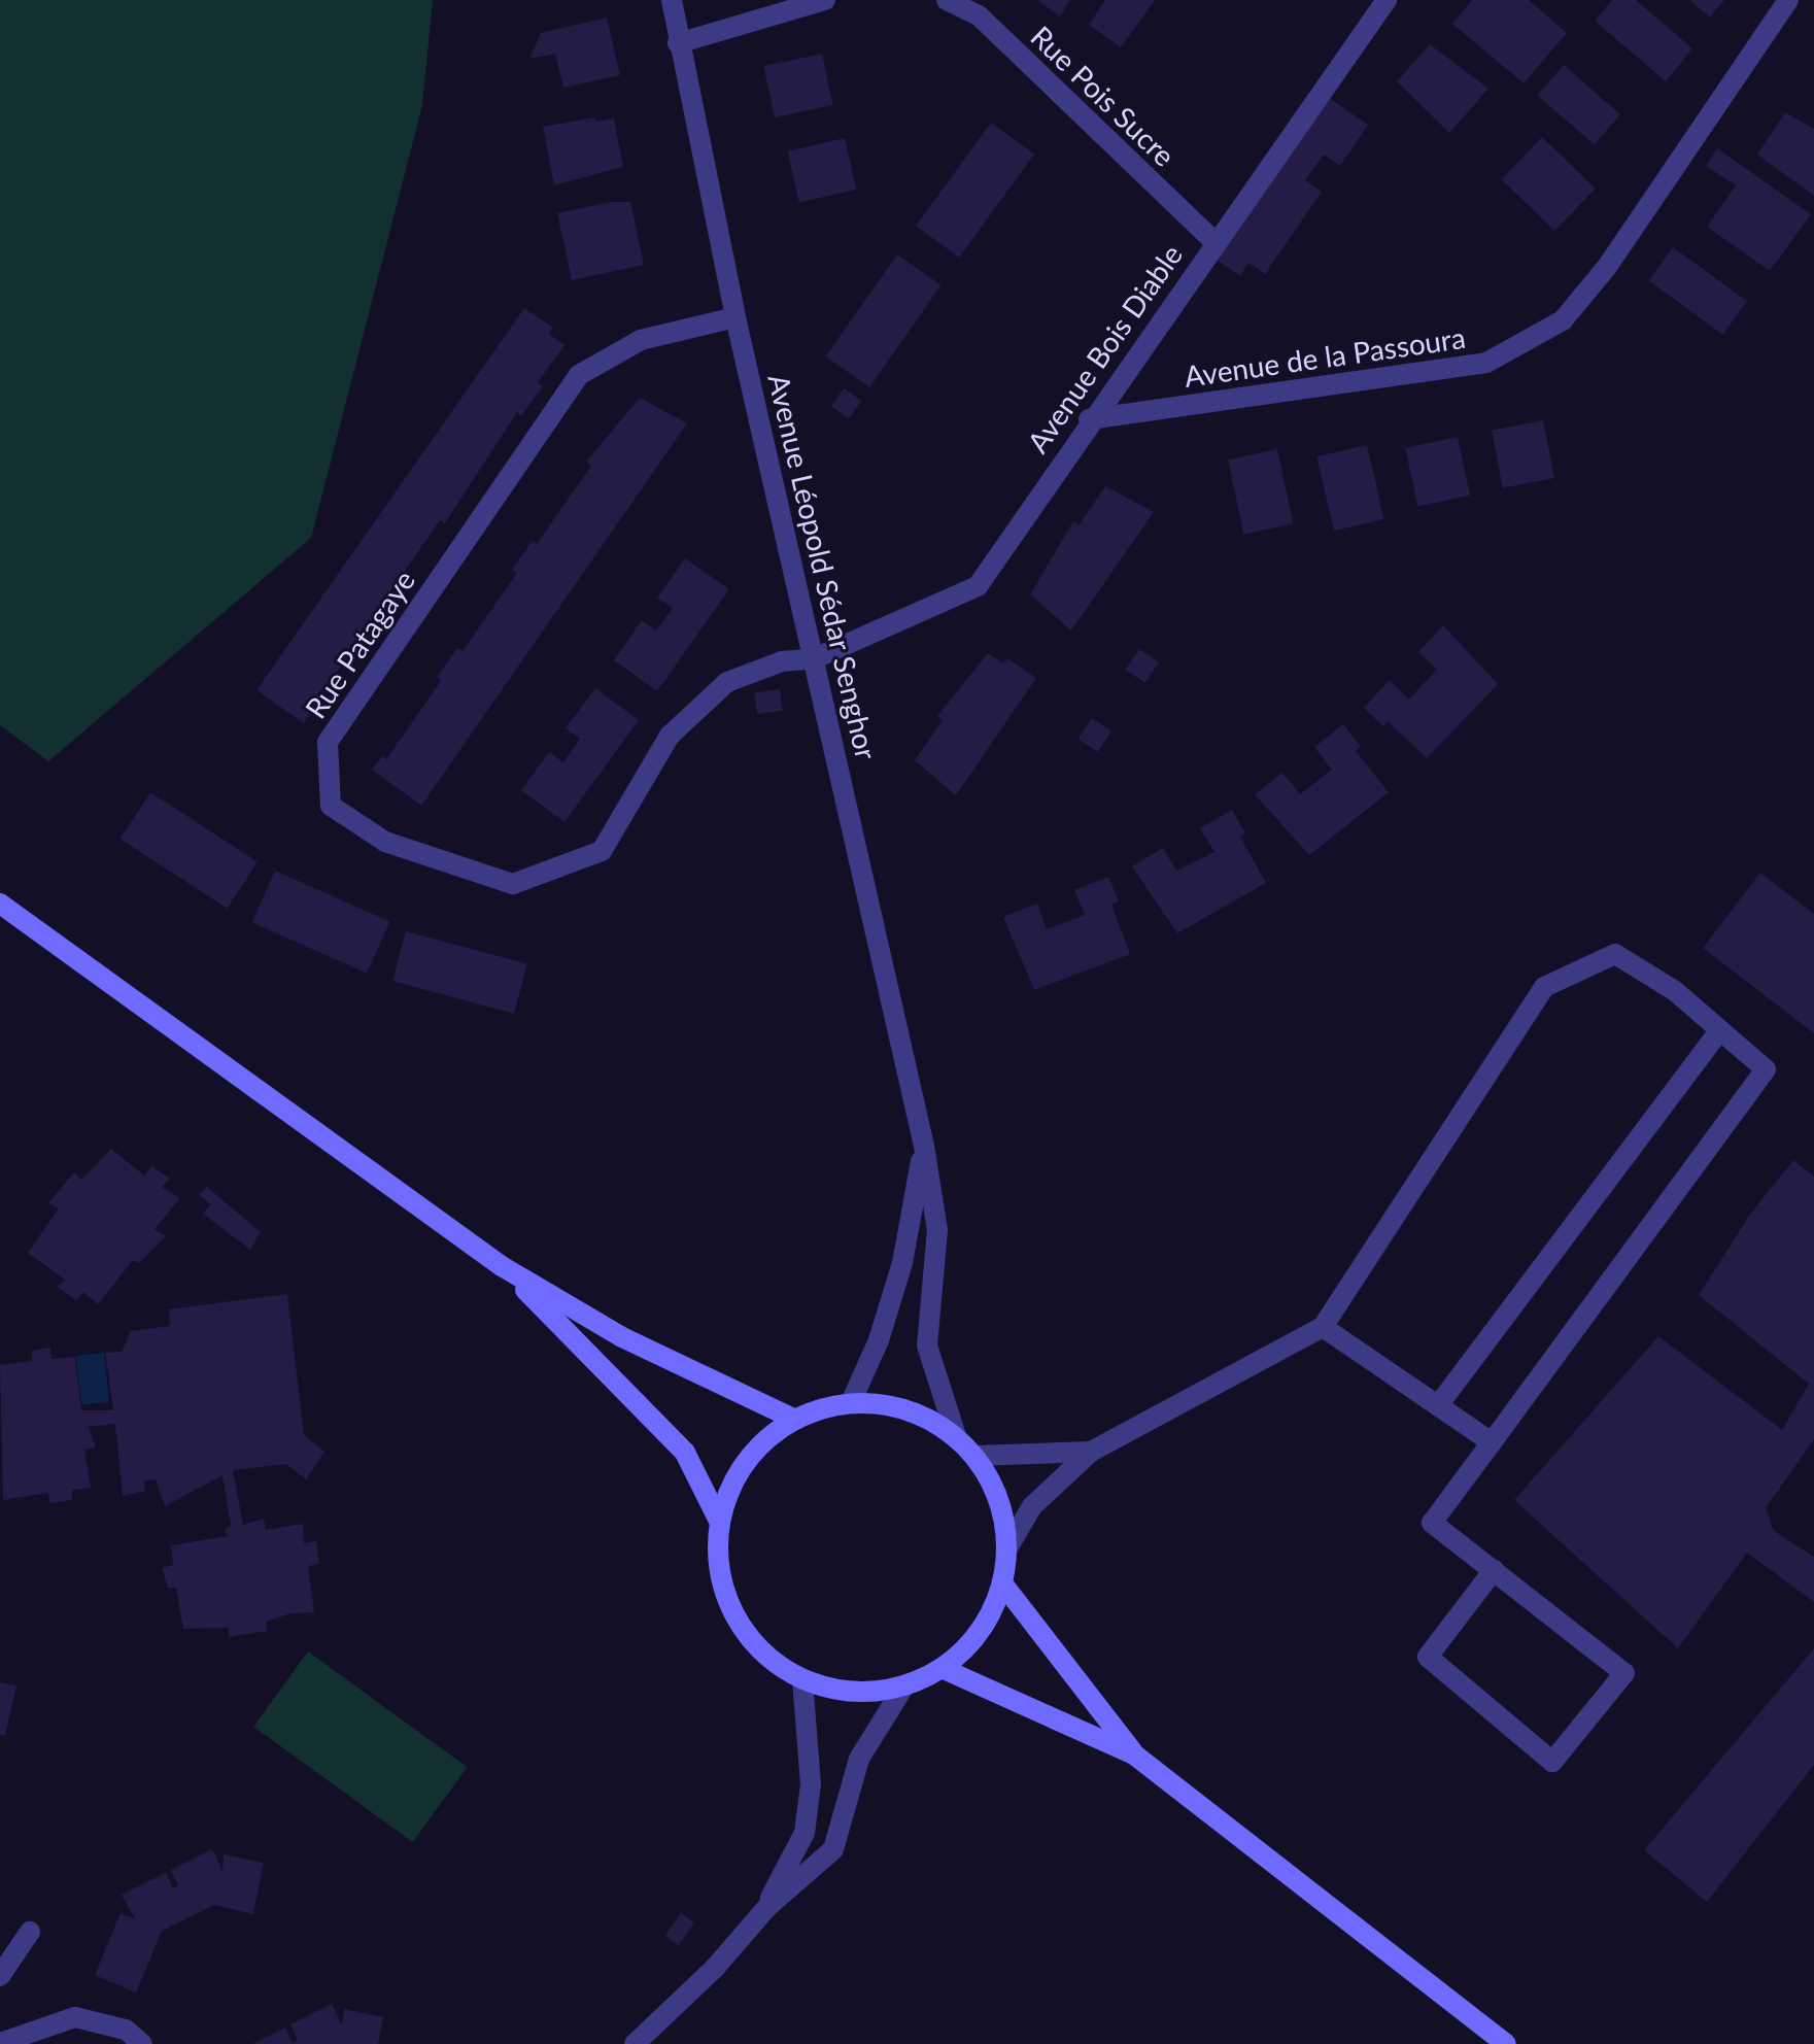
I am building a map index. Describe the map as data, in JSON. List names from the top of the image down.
{
  "streets": {
    "street": [
      "Rue Pois Sucre",
      "Avenue Bois Diable",
      "Avenue de la Passoura",
      "Avenue Léopold Sédar Senghor",
      "Rue Patagaye"
    ]
  },
  "crossings": [
    ["Rue Pois Sucre", "Avenue Bois Diable"],
    ["Avenue Bois Diable", "Avenue de la Passoura"],
    ["Avenue Bois Diable", "Avenue Léopold Sédar Senghor"],
    ["Avenue Bois Diable", "Rue Patagaye"],
    ["Avenue Léopold Sédar Senghor", "Rue Patagaye"]
  ]
}
